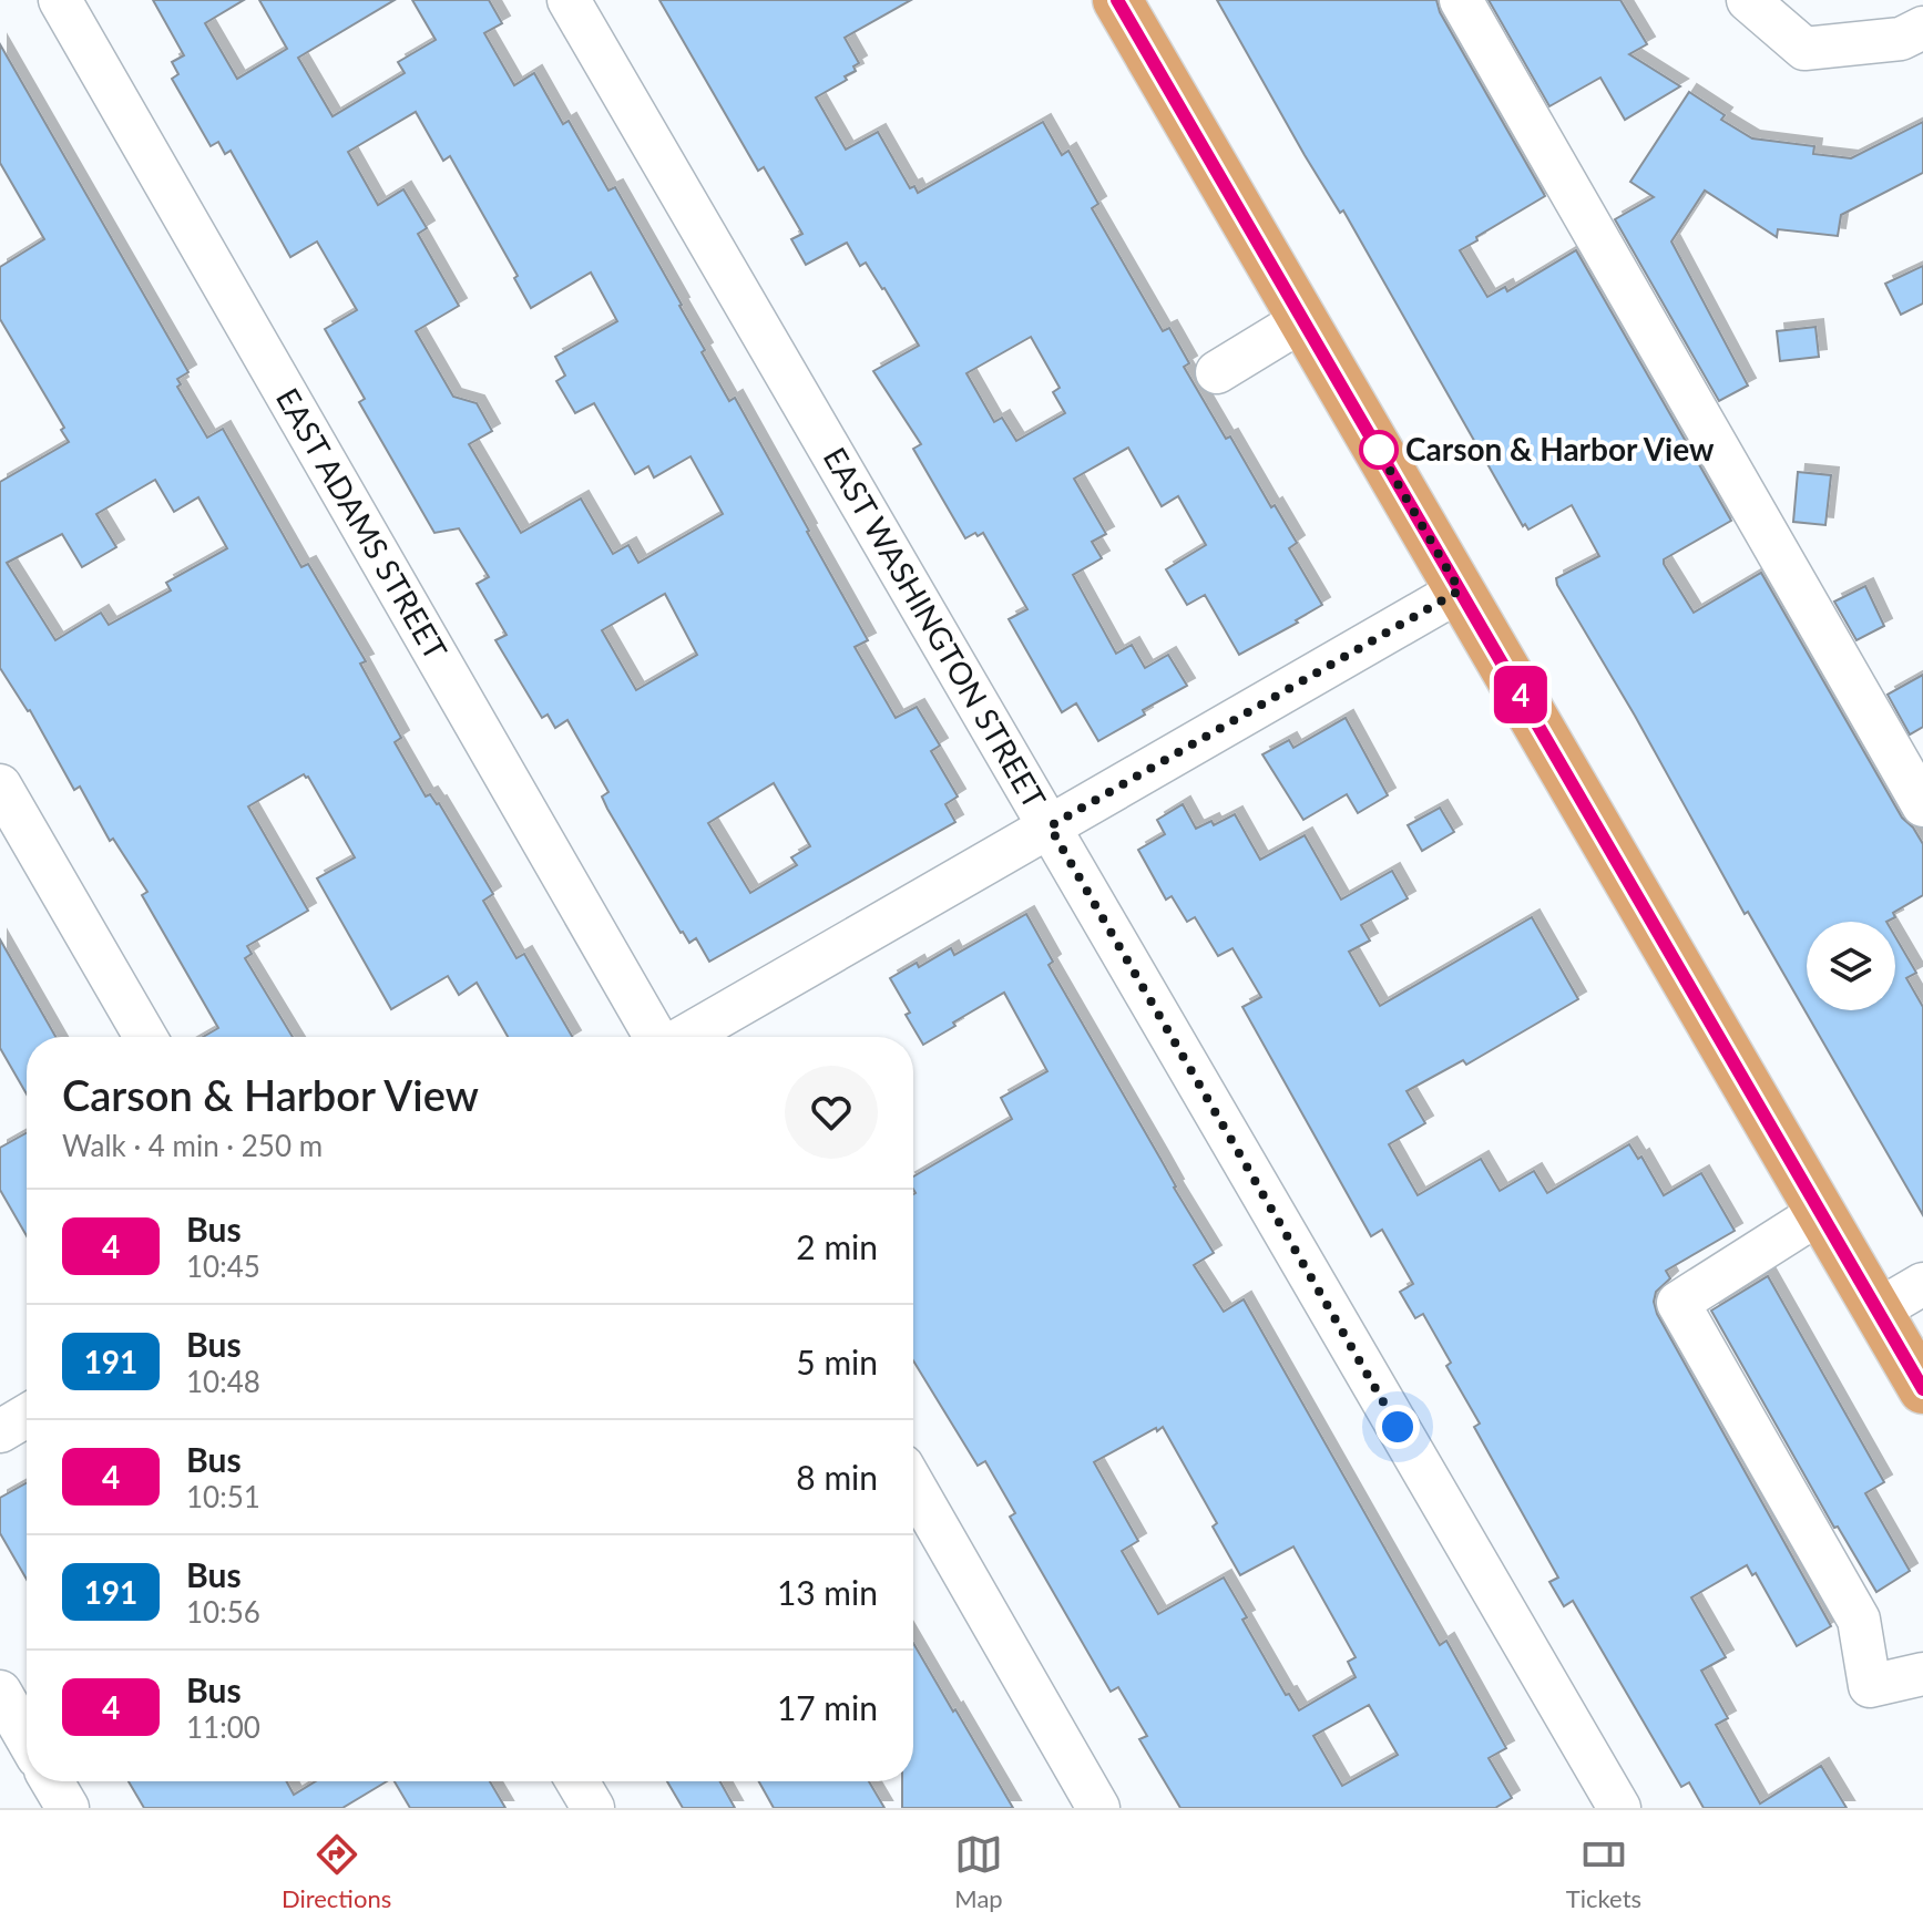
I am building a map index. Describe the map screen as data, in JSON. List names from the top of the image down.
{
  "streets": {
    "street": ["EAST ADAMS STREET", "EAST WASHINGTON STREET"]
  },
  "places": ["Carson & Harbor View"],
  "lines": ["bus line 4"],
  "page": {
    "on_map": "4",
    "heading": ["Carson & Harbor View", "Walk · 4 min · 250 m"],
    "list": [
      {
        "mark": "4",
        "name": "Bus",
        "note": "10:45",
        "value": "2 min"
      },
      {
        "mark": "191",
        "name": "Bus",
        "note": "10:48",
        "value": "5 min"
      },
      {
        "mark": "4",
        "name": "Bus",
        "note": "10:51",
        "value": "8 min"
      },
      {
        "mark": "191",
        "name": "Bus",
        "note": "10:56",
        "value": "13 min"
      },
      {
        "mark": "4",
        "name": "Bus",
        "note": "11:00",
        "value": "17 min"
      }
    ],
    "tabs": ["Directions", "Map", "Tickets"]
  }
}
